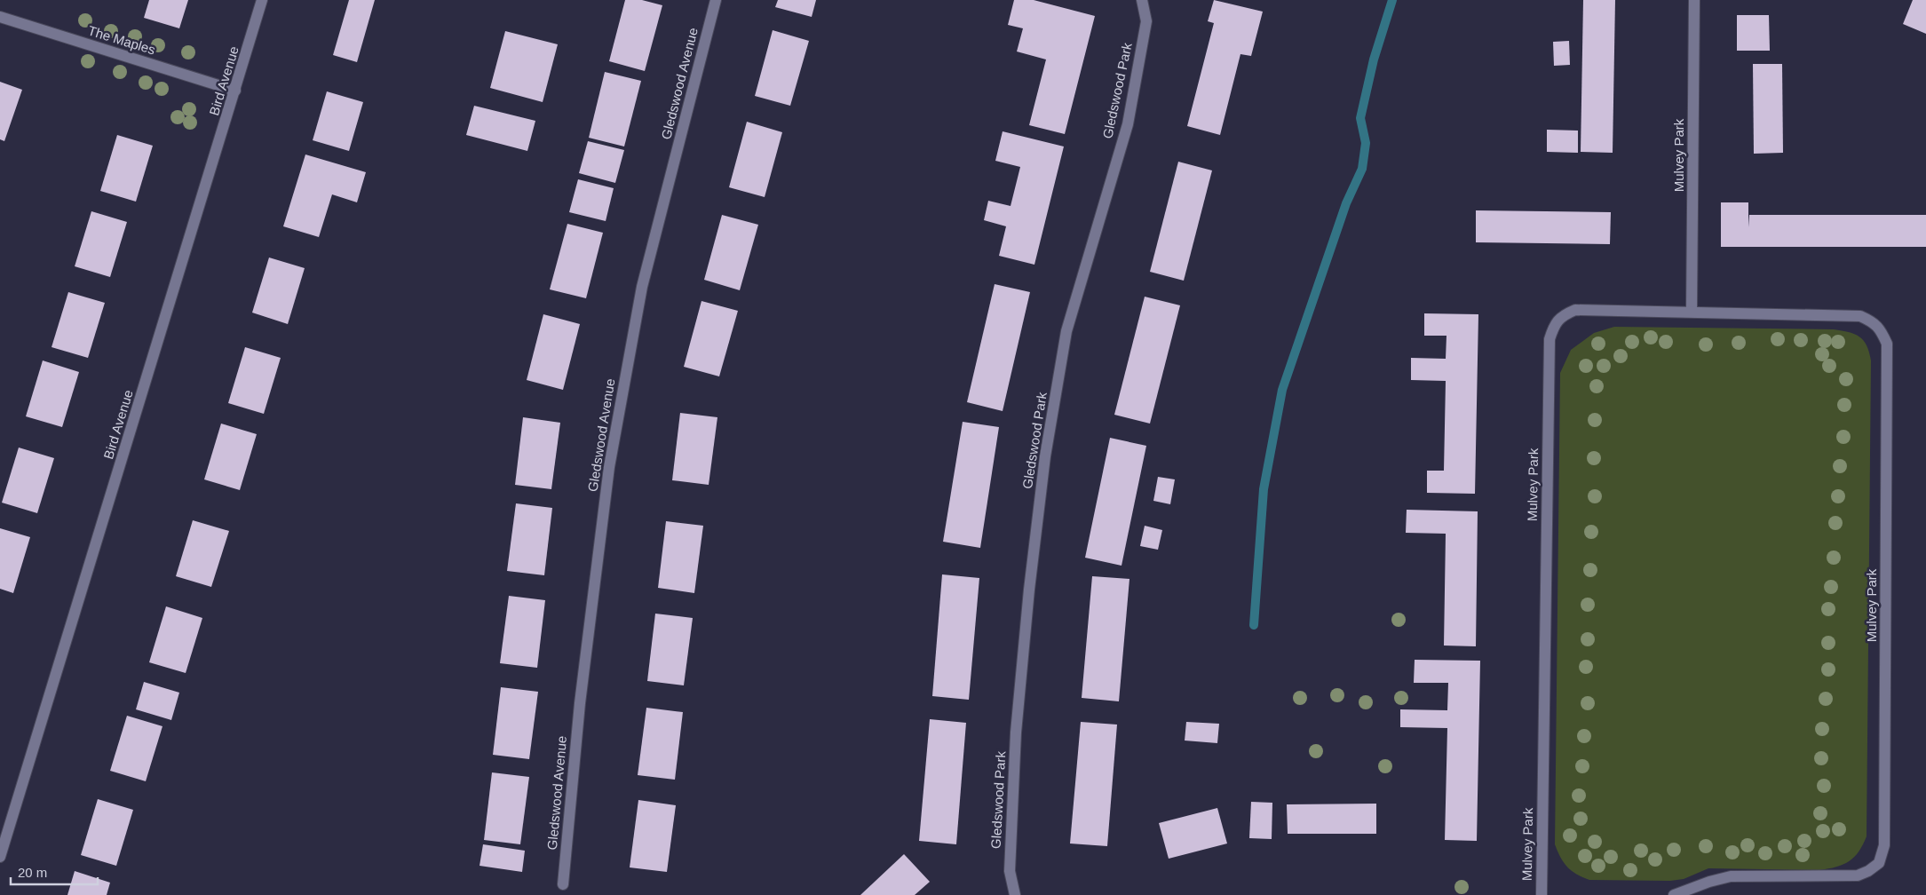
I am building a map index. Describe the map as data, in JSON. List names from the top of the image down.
{
  "streets": {
    "street": [
      "The Maples",
      "Bird Avenue",
      "Gledswood Avenue",
      "Gledswood Park",
      "Mulvey Park"
    ]
  },
  "crossings": [
    ["The Maples", "Bird Avenue"]
  ],
  "scale_bar": "20 m"
}
